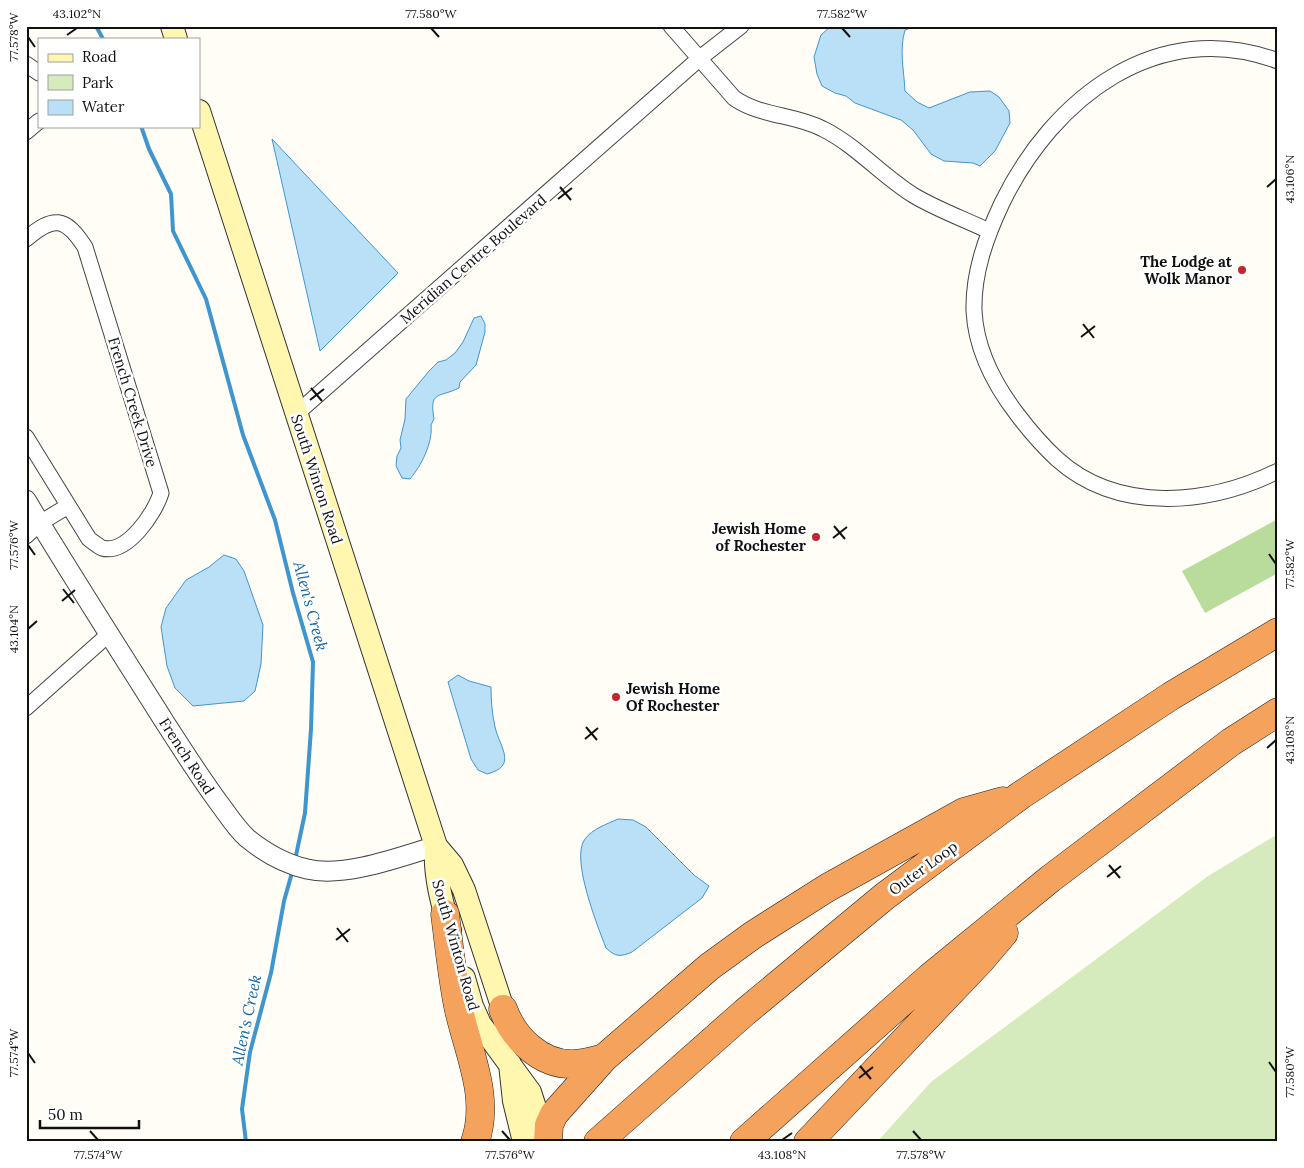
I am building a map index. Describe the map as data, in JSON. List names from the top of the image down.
{
  "streets": {
    "highway": ["Outer Loop"],
    "main road": ["South Winton Road"],
    "street": ["Meridian Centre Boulevard", "French Creek Drive", "French Road"]
  },
  "crossings": [
    ["Meridian Centre Boulevard", "South Winton Road"],
    ["South Winton Road", "French Road"]
  ],
  "water": ["Allen's Creek"],
  "places": ["The Lodge at Wolk Manor", "Jewish Home of Rochester", "Jewish Home Of Rochester"],
  "legend": ["Road", "Park", "Water"],
  "scale_bar": "50 m",
  "coordinates": [
    "43.102°N",
    "77.580°W",
    "77.582°W",
    "77.578°W",
    "43.106°N",
    "77.576°W",
    "43.104°N",
    "43.108°N",
    "77.574°W"
  ]
}
